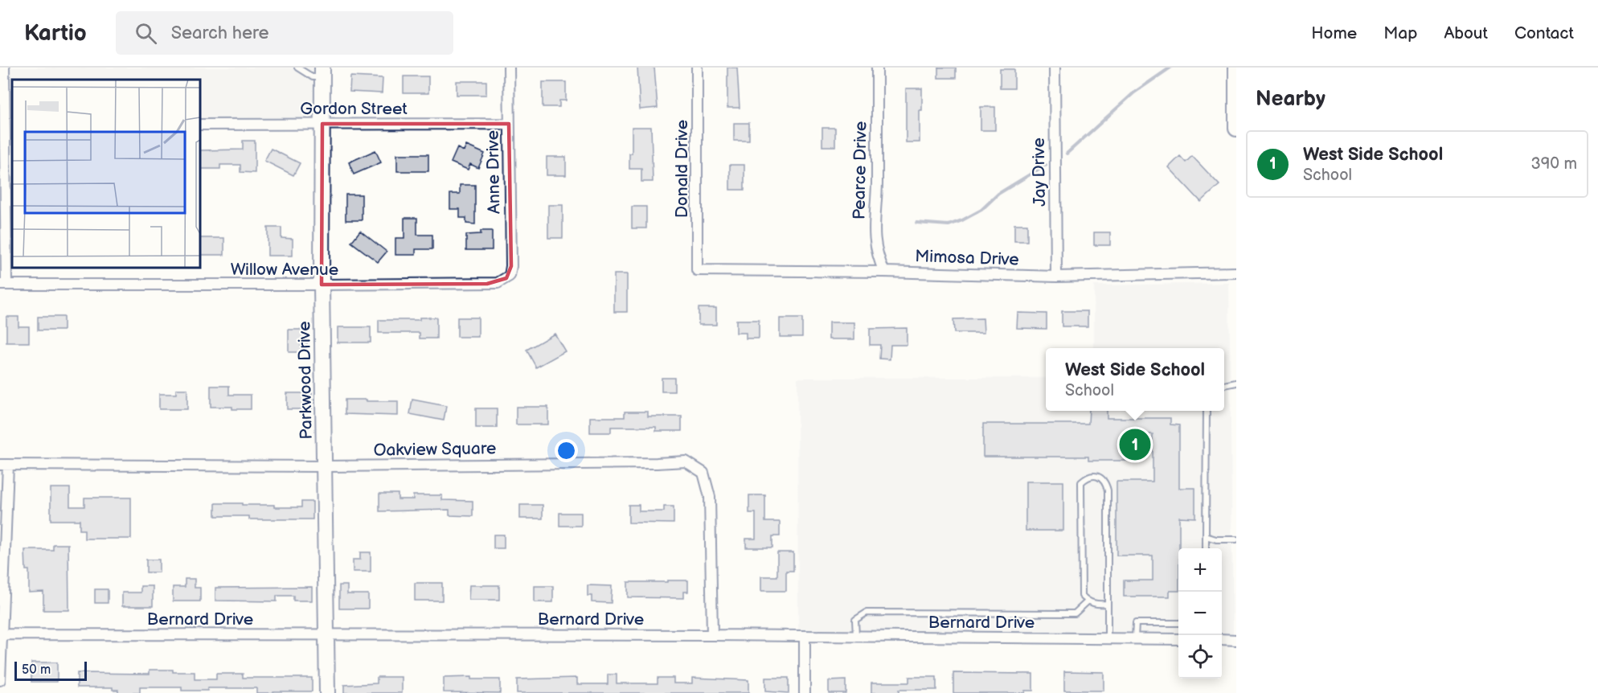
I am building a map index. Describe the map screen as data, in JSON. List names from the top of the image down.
{
  "streets": {
    "street": [
      "Gordon Street",
      "Donald Drive",
      "Pearce Drive",
      "Anne Drive",
      "Jay Drive",
      "Mimosa Drive",
      "Willow Avenue",
      "Parkwood Drive",
      "Oakview Square",
      "Bernard Drive"
    ]
  },
  "crossings": [
    ["Gordon Street", "Anne Drive"],
    ["Gordon Street", "Parkwood Drive"],
    ["Donald Drive", "Mimosa Drive"],
    ["Pearce Drive", "Mimosa Drive"],
    ["Anne Drive", "Willow Avenue"],
    ["Jay Drive", "Mimosa Drive"],
    ["Willow Avenue", "Parkwood Drive"],
    ["Parkwood Drive", "Oakview Square"],
    ["Parkwood Drive", "Bernard Drive"],
    ["Oakview Square", "Bernard Drive"]
  ],
  "scale_bar": "50 m",
  "page": {
    "header": "Kartio",
    "search": "Search here",
    "nav": [
      "Home",
      "Map",
      "About",
      "Contact"
    ],
    "heading": "Nearby",
    "list": [
      {
        "mark": "1",
        "name": "West Side School",
        "note": "School",
        "value": "390 m"
      }
    ],
    "popup": ["West Side School", "School"],
    "pins": "1",
    "map_buttons": ["+", "−"],
    "scale": "50 m"
  }
}
